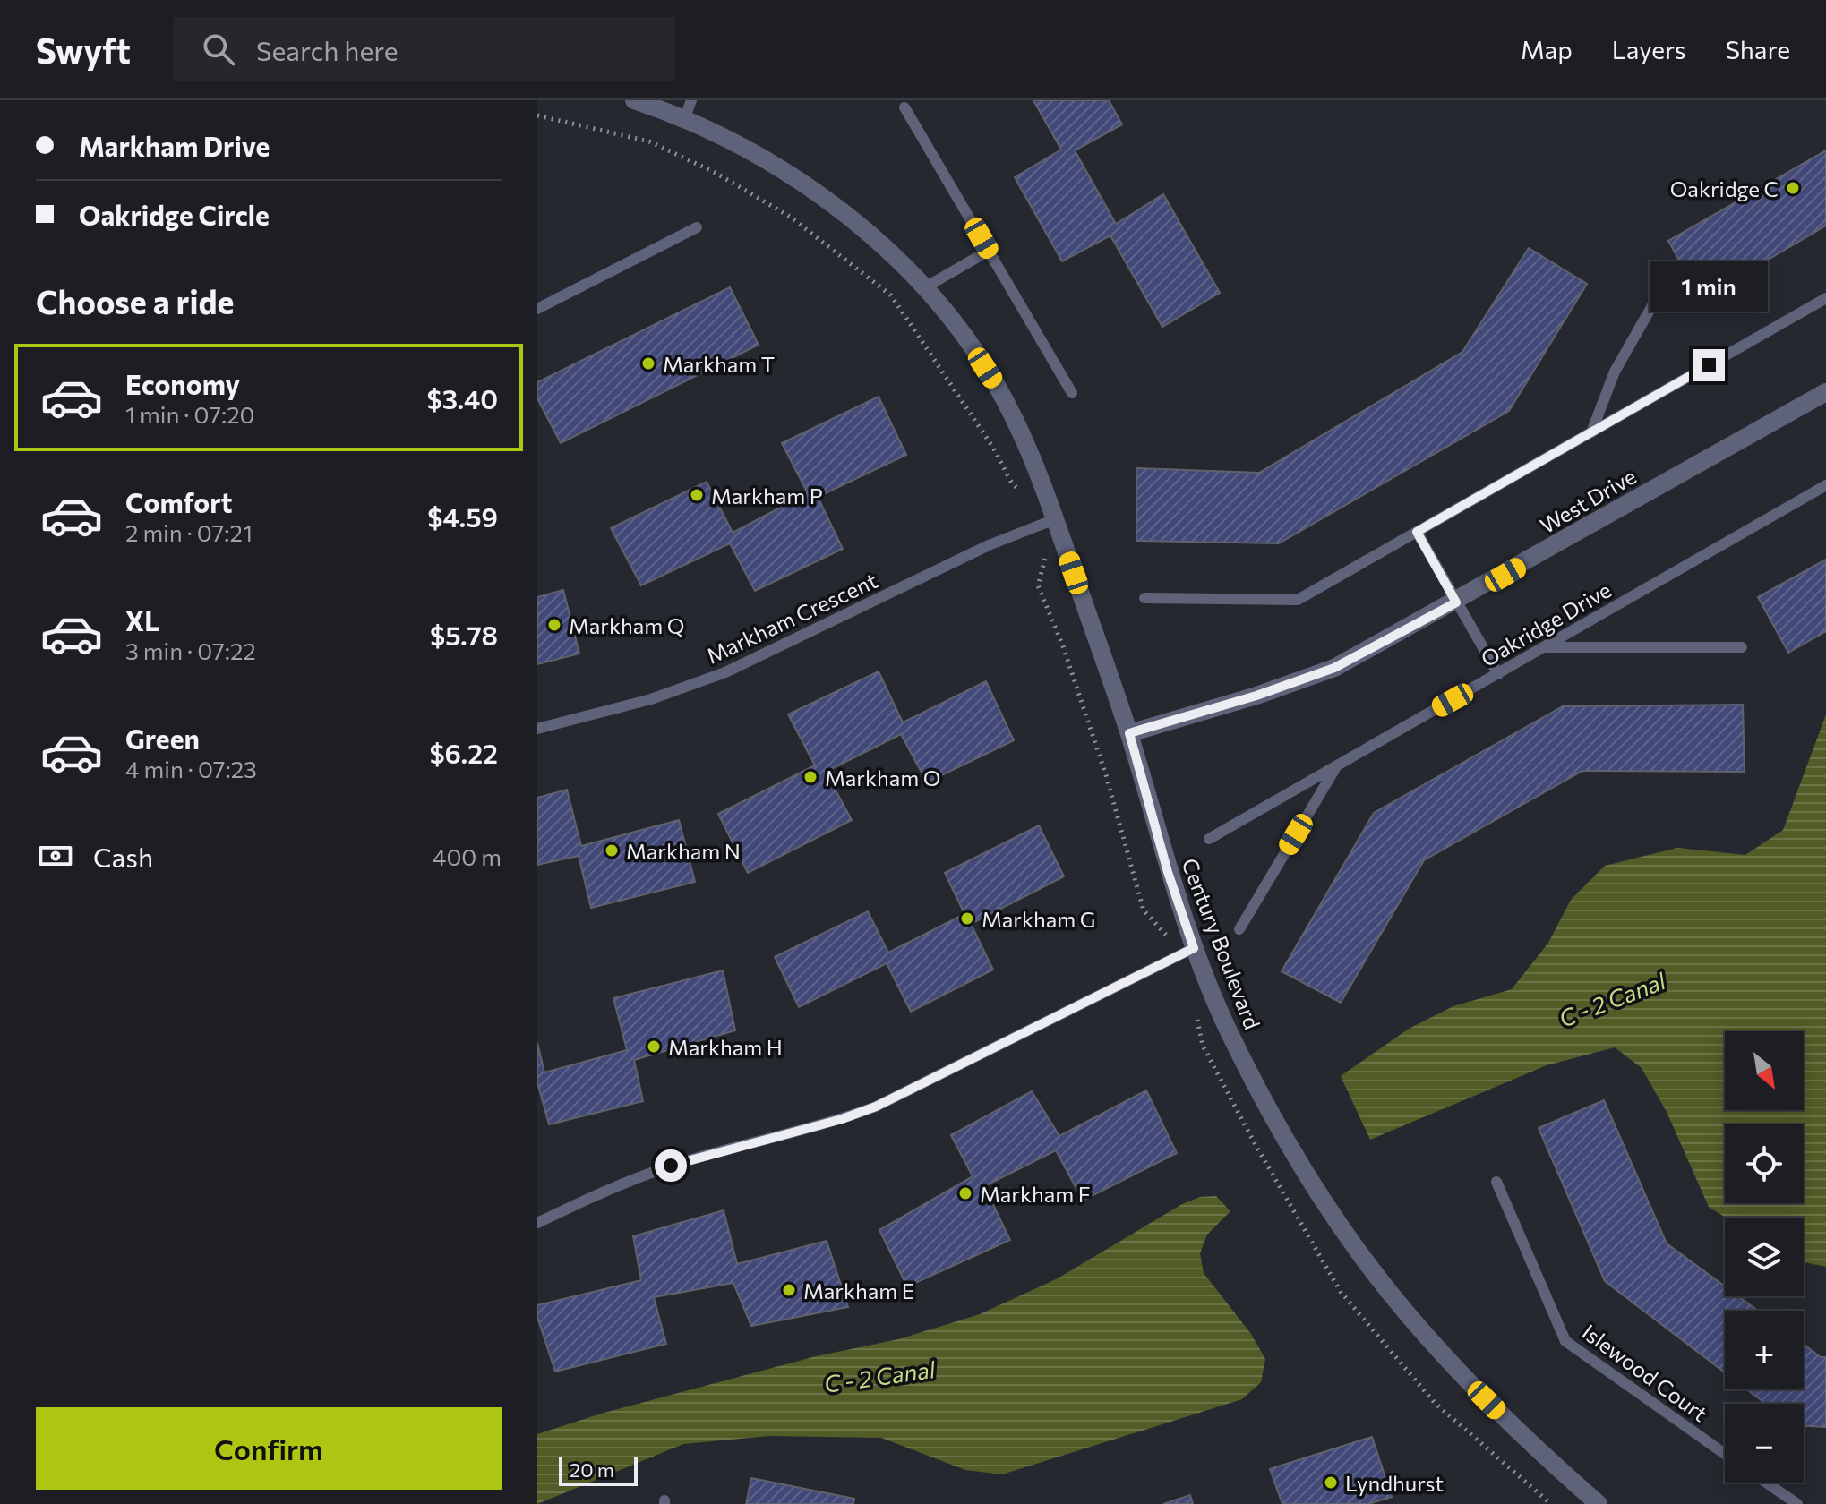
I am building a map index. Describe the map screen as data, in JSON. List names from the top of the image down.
{
  "streets": {
    "street": ["West Drive", "Century Boulevard"],
    "lane": ["Markham Crescent", "Oakridge Drive", "Islewood Court"]
  },
  "crossings": [
    ["West Drive", "Century Boulevard"],
    ["Markham Crescent", "Century Boulevard"]
  ],
  "water": ["C - 2 Canal"],
  "places": [
    "Oakridge C",
    "Markham T",
    "Markham P",
    "Markham Q",
    "Markham O",
    "Markham N",
    "Markham G",
    "Markham H",
    "Markham F",
    "Markham E",
    "Lyndhurst"
  ],
  "scale_bar": "20 m",
  "north": "bottom right",
  "page": {
    "header": "Swyft",
    "search": "Search here",
    "nav": ["Map", "Layers", "Share"],
    "banner": ["Markham Drive", "Oakridge Circle"],
    "heading": "Choose a ride",
    "bubble": "1 min",
    "list": [
      {
        "name": "Economy",
        "note": "1 min · 07:20",
        "value": "$3.40"
      },
      {
        "name": "Comfort",
        "note": "2 min · 07:21",
        "value": "$4.59"
      },
      {
        "name": "XL",
        "note": "3 min · 07:22",
        "value": "$5.78"
      },
      {
        "name": "Green",
        "note": "4 min · 07:23",
        "value": "$6.22"
      }
    ],
    "pay": ["Cash", "400 m"],
    "map_buttons": ["+", "−"],
    "buttons": "Confirm",
    "scale": "20 m"
  }
}
